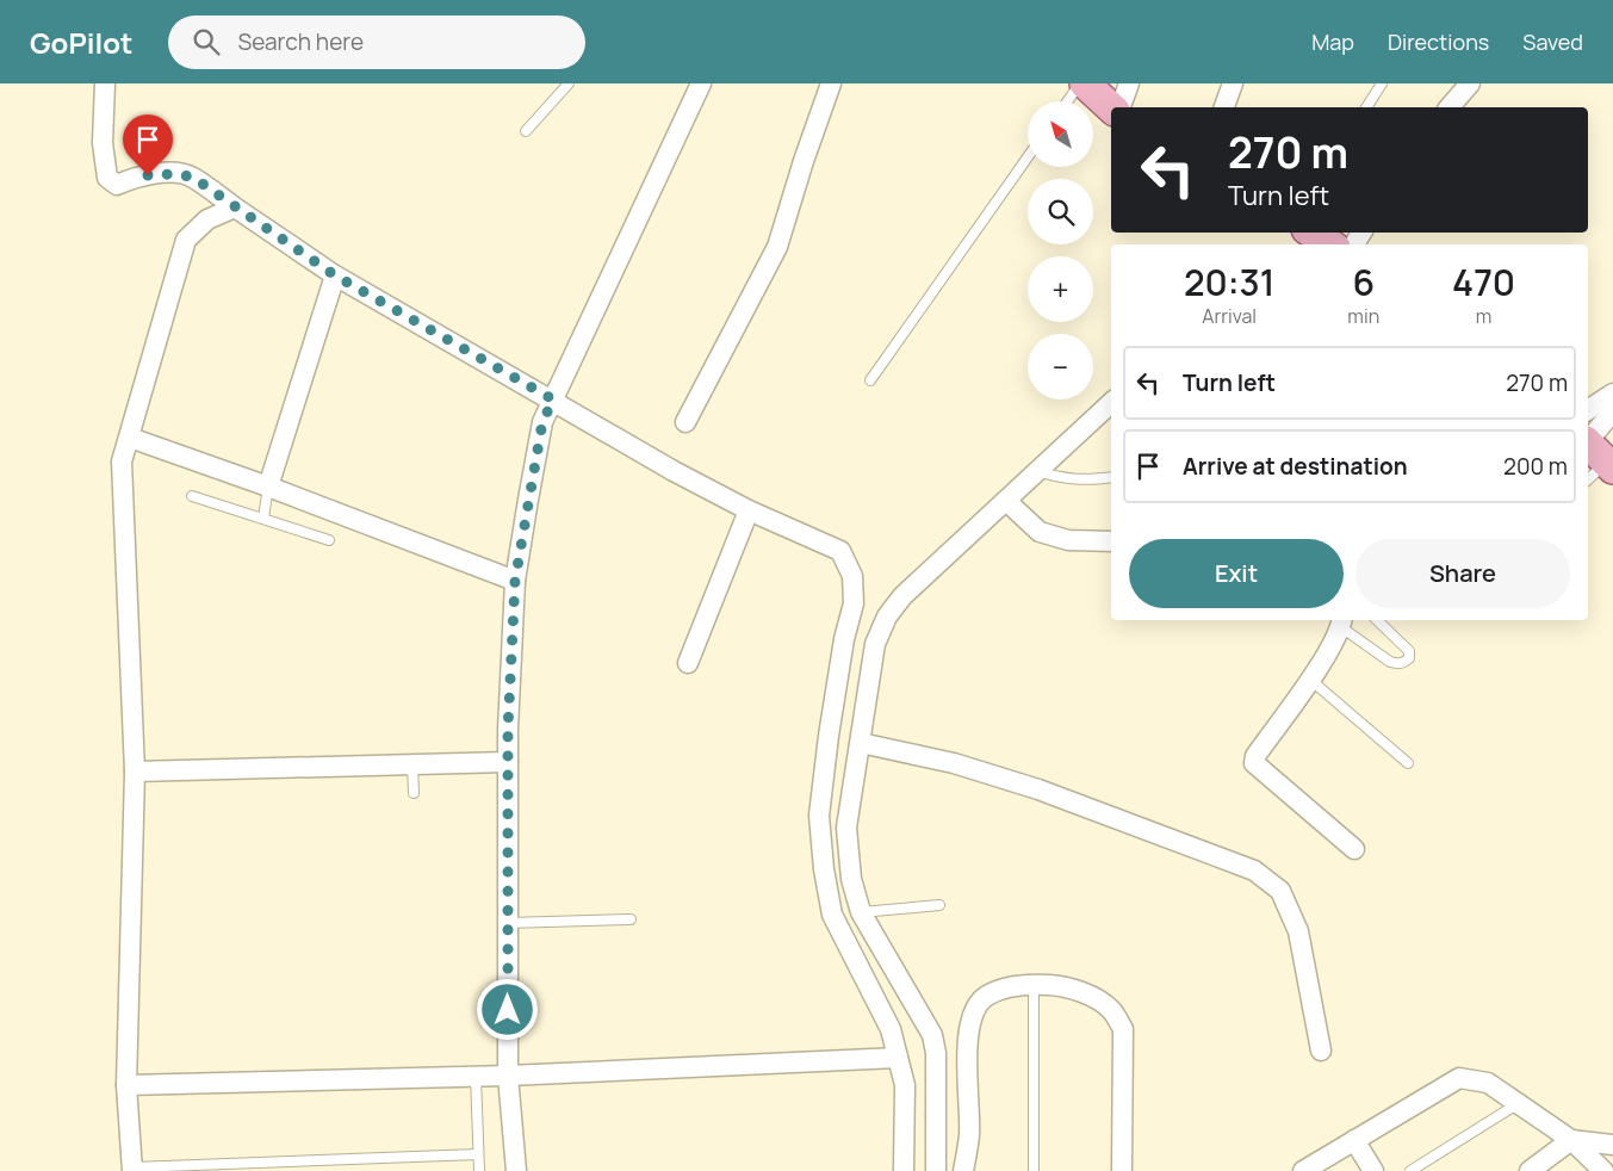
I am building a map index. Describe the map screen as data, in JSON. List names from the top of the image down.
{
  "north": "top left",
  "page": {
    "header": "GoPilot",
    "search": "Search here",
    "nav": ["Map", "Directions", "Saved"],
    "map_buttons": ["+", "−"],
    "turn": ["270 m", "Turn left"],
    "eta": [
      "20:31",
      "Arrival",
      "6",
      "min",
      "470",
      "m"
    ],
    "list": [
      {
        "name": "Turn left",
        "value": "270 m"
      },
      {
        "name": "Arrive at destination",
        "value": "200 m"
      }
    ],
    "buttons": ["Exit", "Share"]
  }
}
